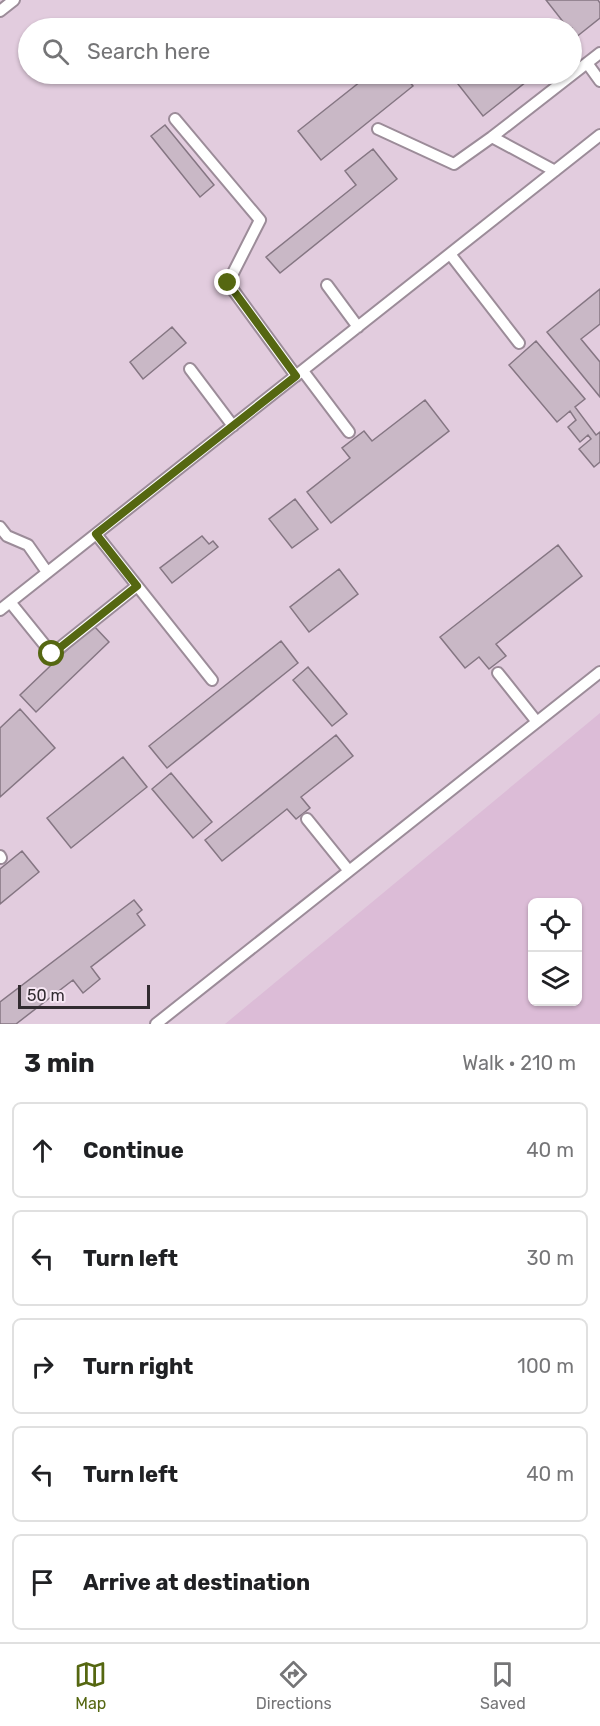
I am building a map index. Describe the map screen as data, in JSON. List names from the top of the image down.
{
  "scale_bar": "50 m",
  "page": {
    "search": "Search here",
    "scale": "50 m",
    "heading": ["3 min", "Walk · 210 m"],
    "list": [
      ["Continue", "40 m"],
      ["Turn left", "30 m"],
      ["Turn right", "100 m"],
      ["Turn left", "40 m"],
      "Arrive at destination"
    ],
    "nav": ["Map", "Directions", "Saved"]
  }
}
